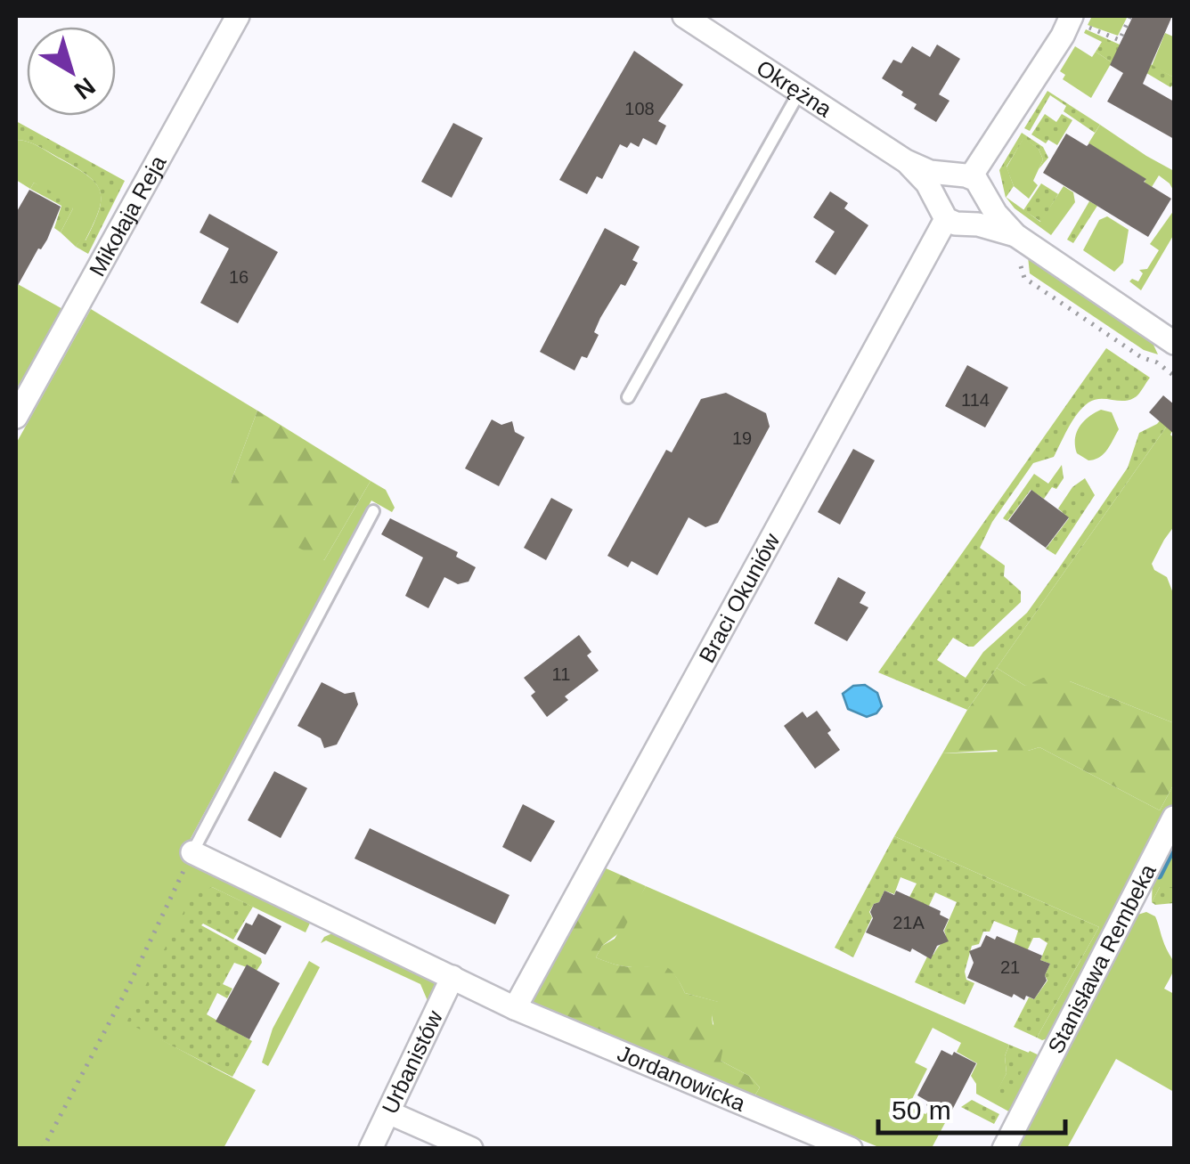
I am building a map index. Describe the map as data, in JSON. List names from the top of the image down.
{
  "streets": {
    "street": [
      "Okrężna",
      "Mikołaja Reja",
      "Braci Okuniów",
      "Stanisława Rembeka",
      "Urbanistów",
      "Jordanowicka"
    ]
  },
  "crossings": [
    ["Okrężna", "Braci Okuniów"],
    ["Braci Okuniów", "Jordanowicka"],
    ["Urbanistów", "Jordanowicka"]
  ],
  "house_numbers": [
    "108",
    "16",
    "114",
    "19",
    "11",
    "21A",
    "21"
  ],
  "scale_bar": "50 m",
  "north": "bottom right"
}
